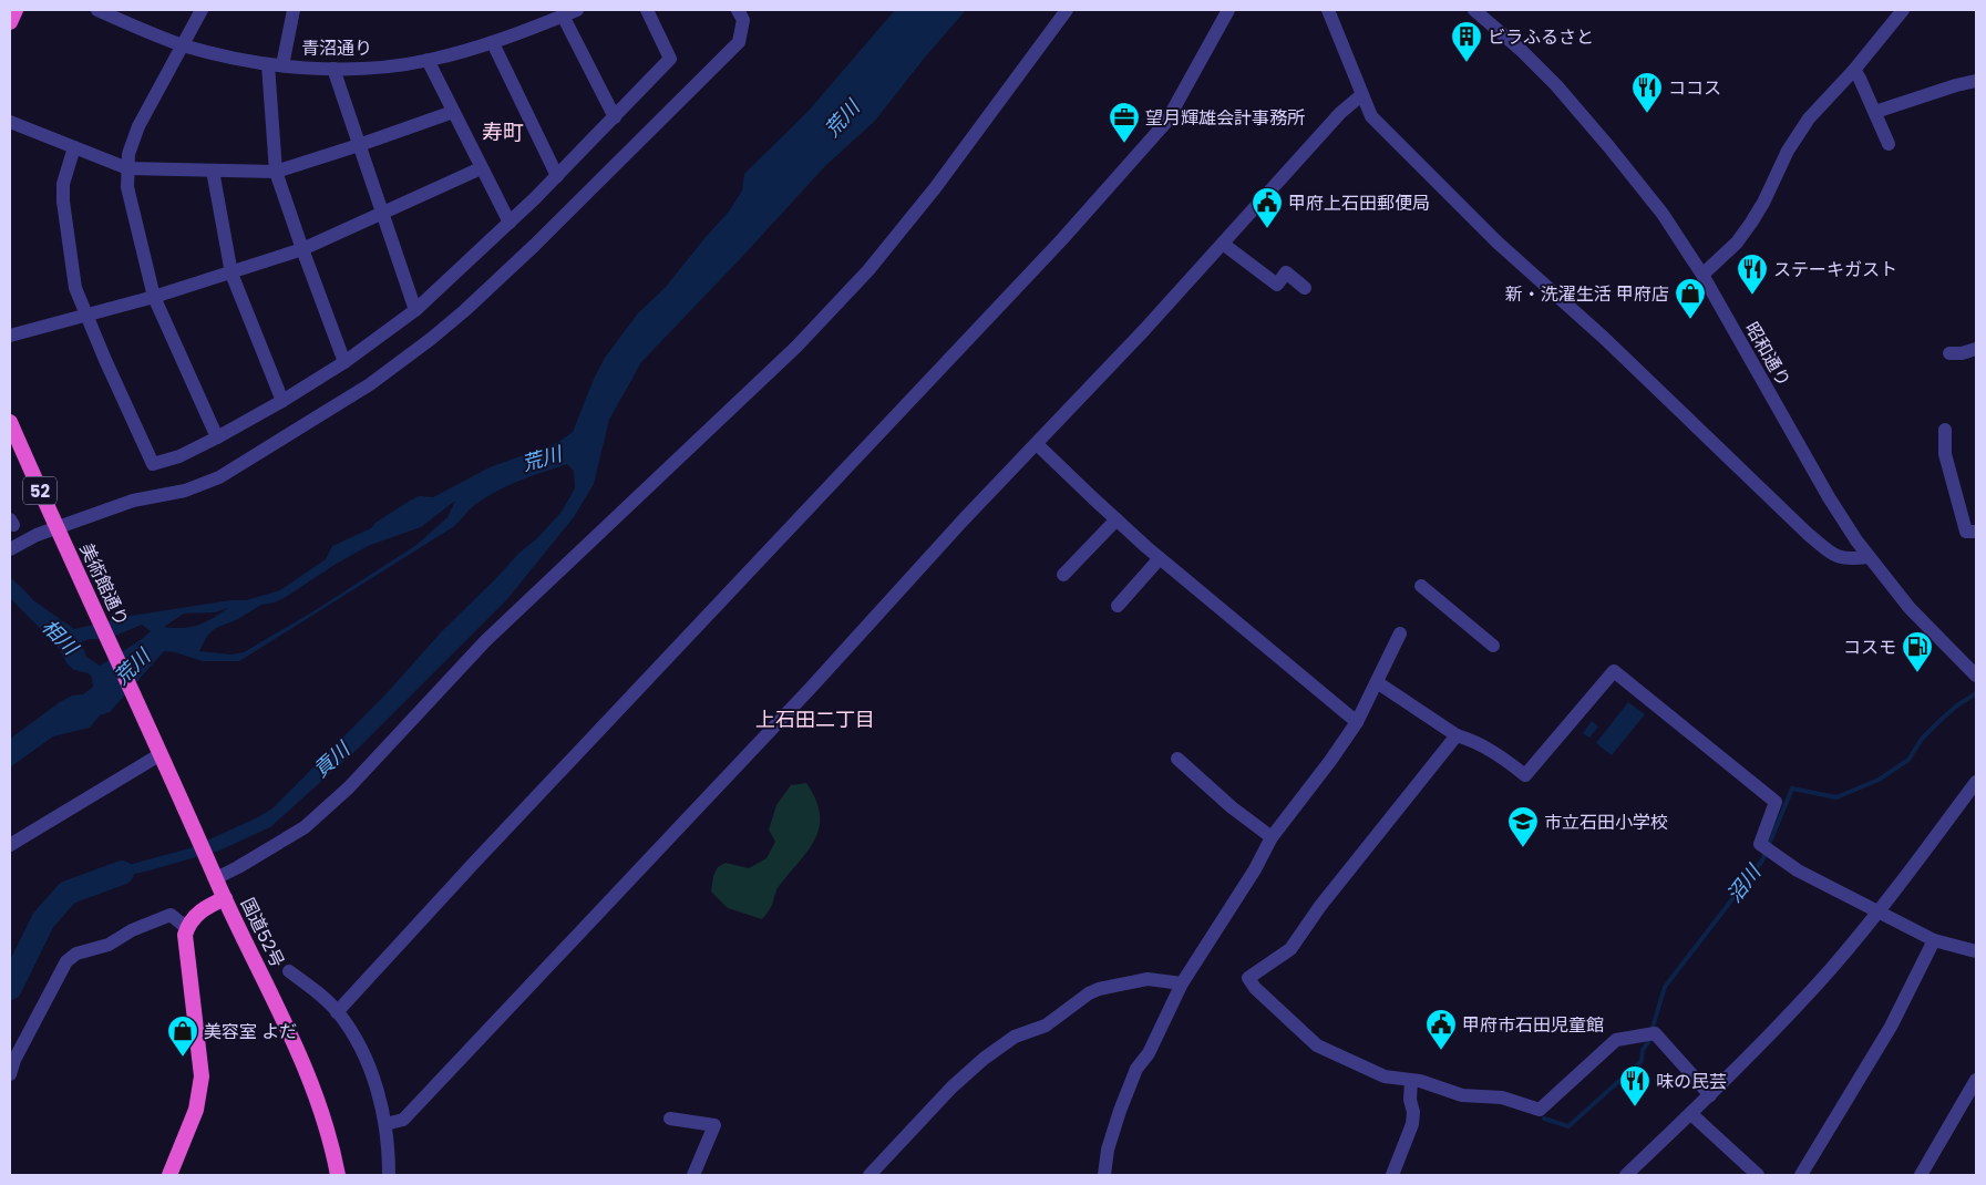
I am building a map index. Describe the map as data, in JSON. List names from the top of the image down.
{
  "streets": {
    "highway": ["52", "美術館通り", "国道52号"],
    "street": ["青沼通り", "昭和通り"]
  },
  "crossings": [
    ["52", "美術館通り"],
    ["52", "国道52号"]
  ],
  "districts": ["寿町", "上石田二丁目"],
  "water": [
    "荒川",
    "相川",
    "貢川",
    "沼川"
  ],
  "places": {
    "building": ["ビラふるさと"],
    "restaurant": ["ココス", "ステーキガスト", "味の民芸"],
    "office": ["望月輝雄会計事務所"],
    "public building": ["甲府上石田郵便局", "甲府市石田児童館"],
    "shop": ["新・洗濯生活 甲府店", "美容室 よだ"],
    "fuel station": ["コスモ"],
    "school or university": ["市立石田小学校"]
  }
}
